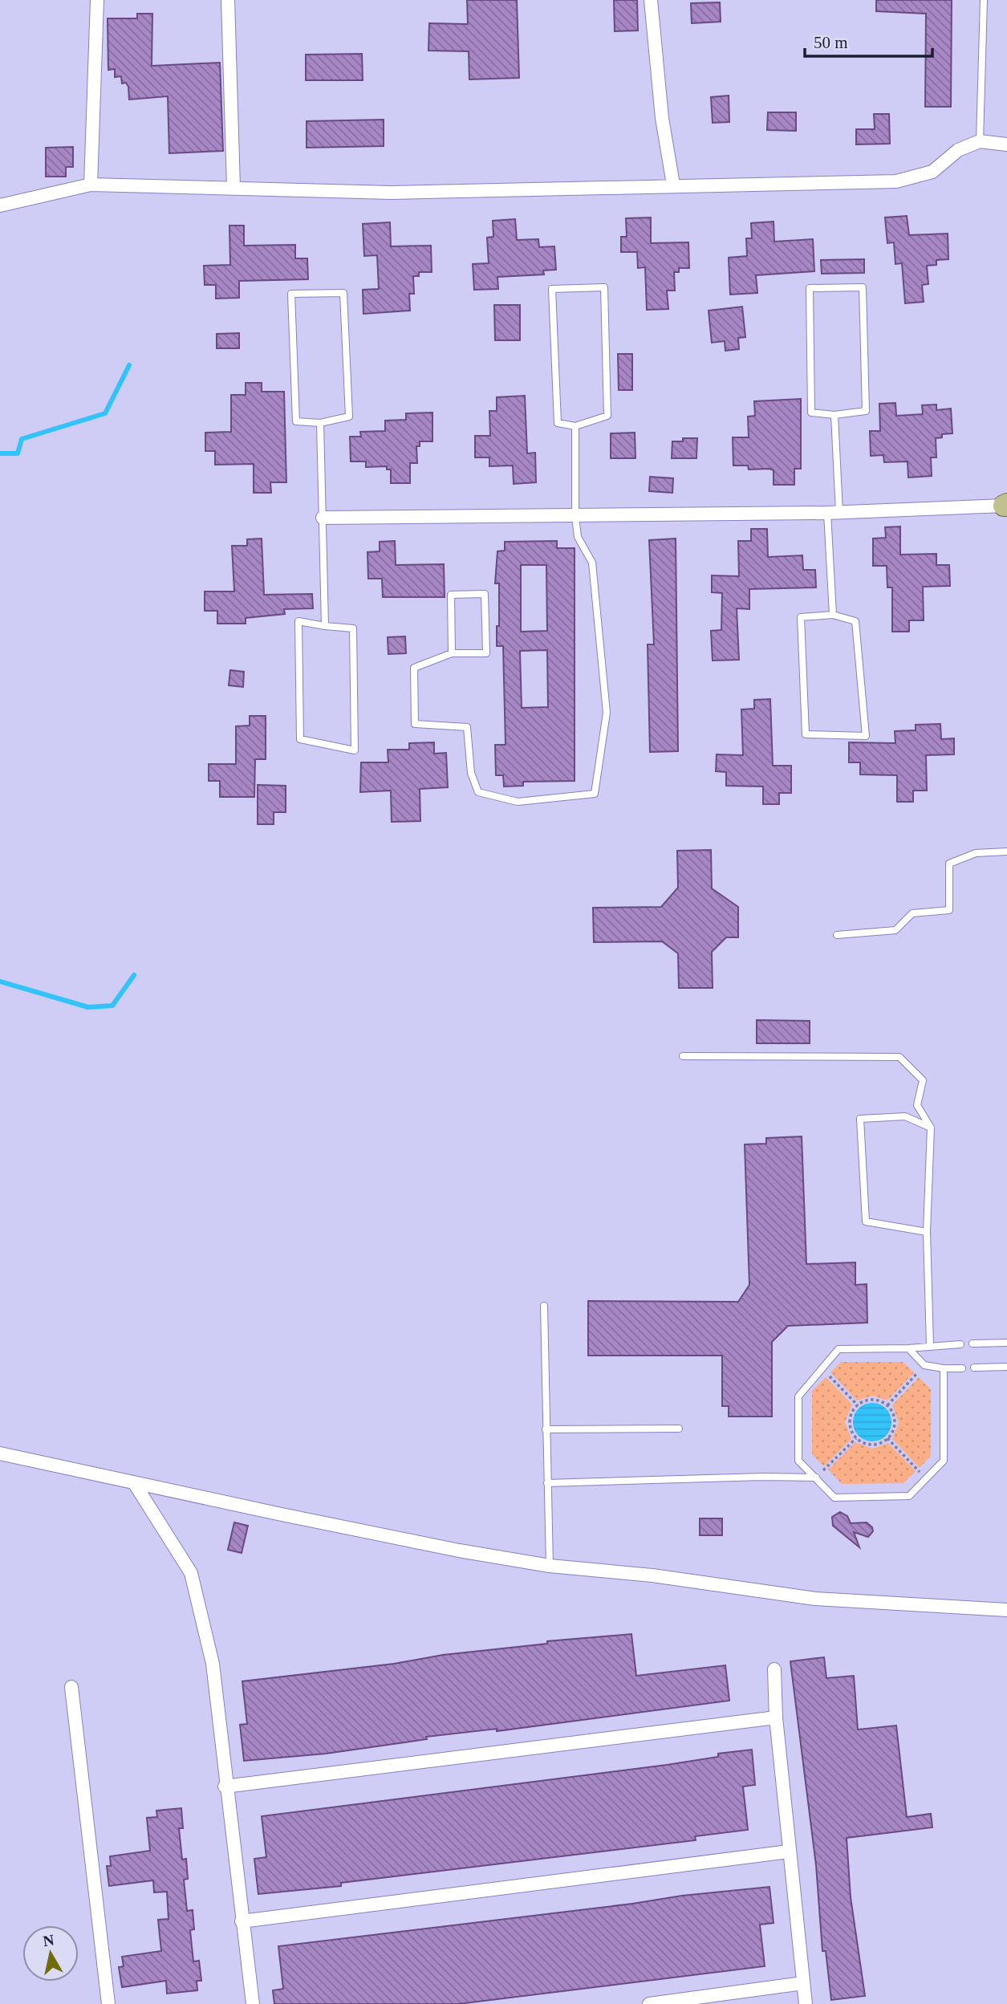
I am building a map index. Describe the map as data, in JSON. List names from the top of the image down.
{
  "scale_bar": "50 m",
  "north": "top"
}
